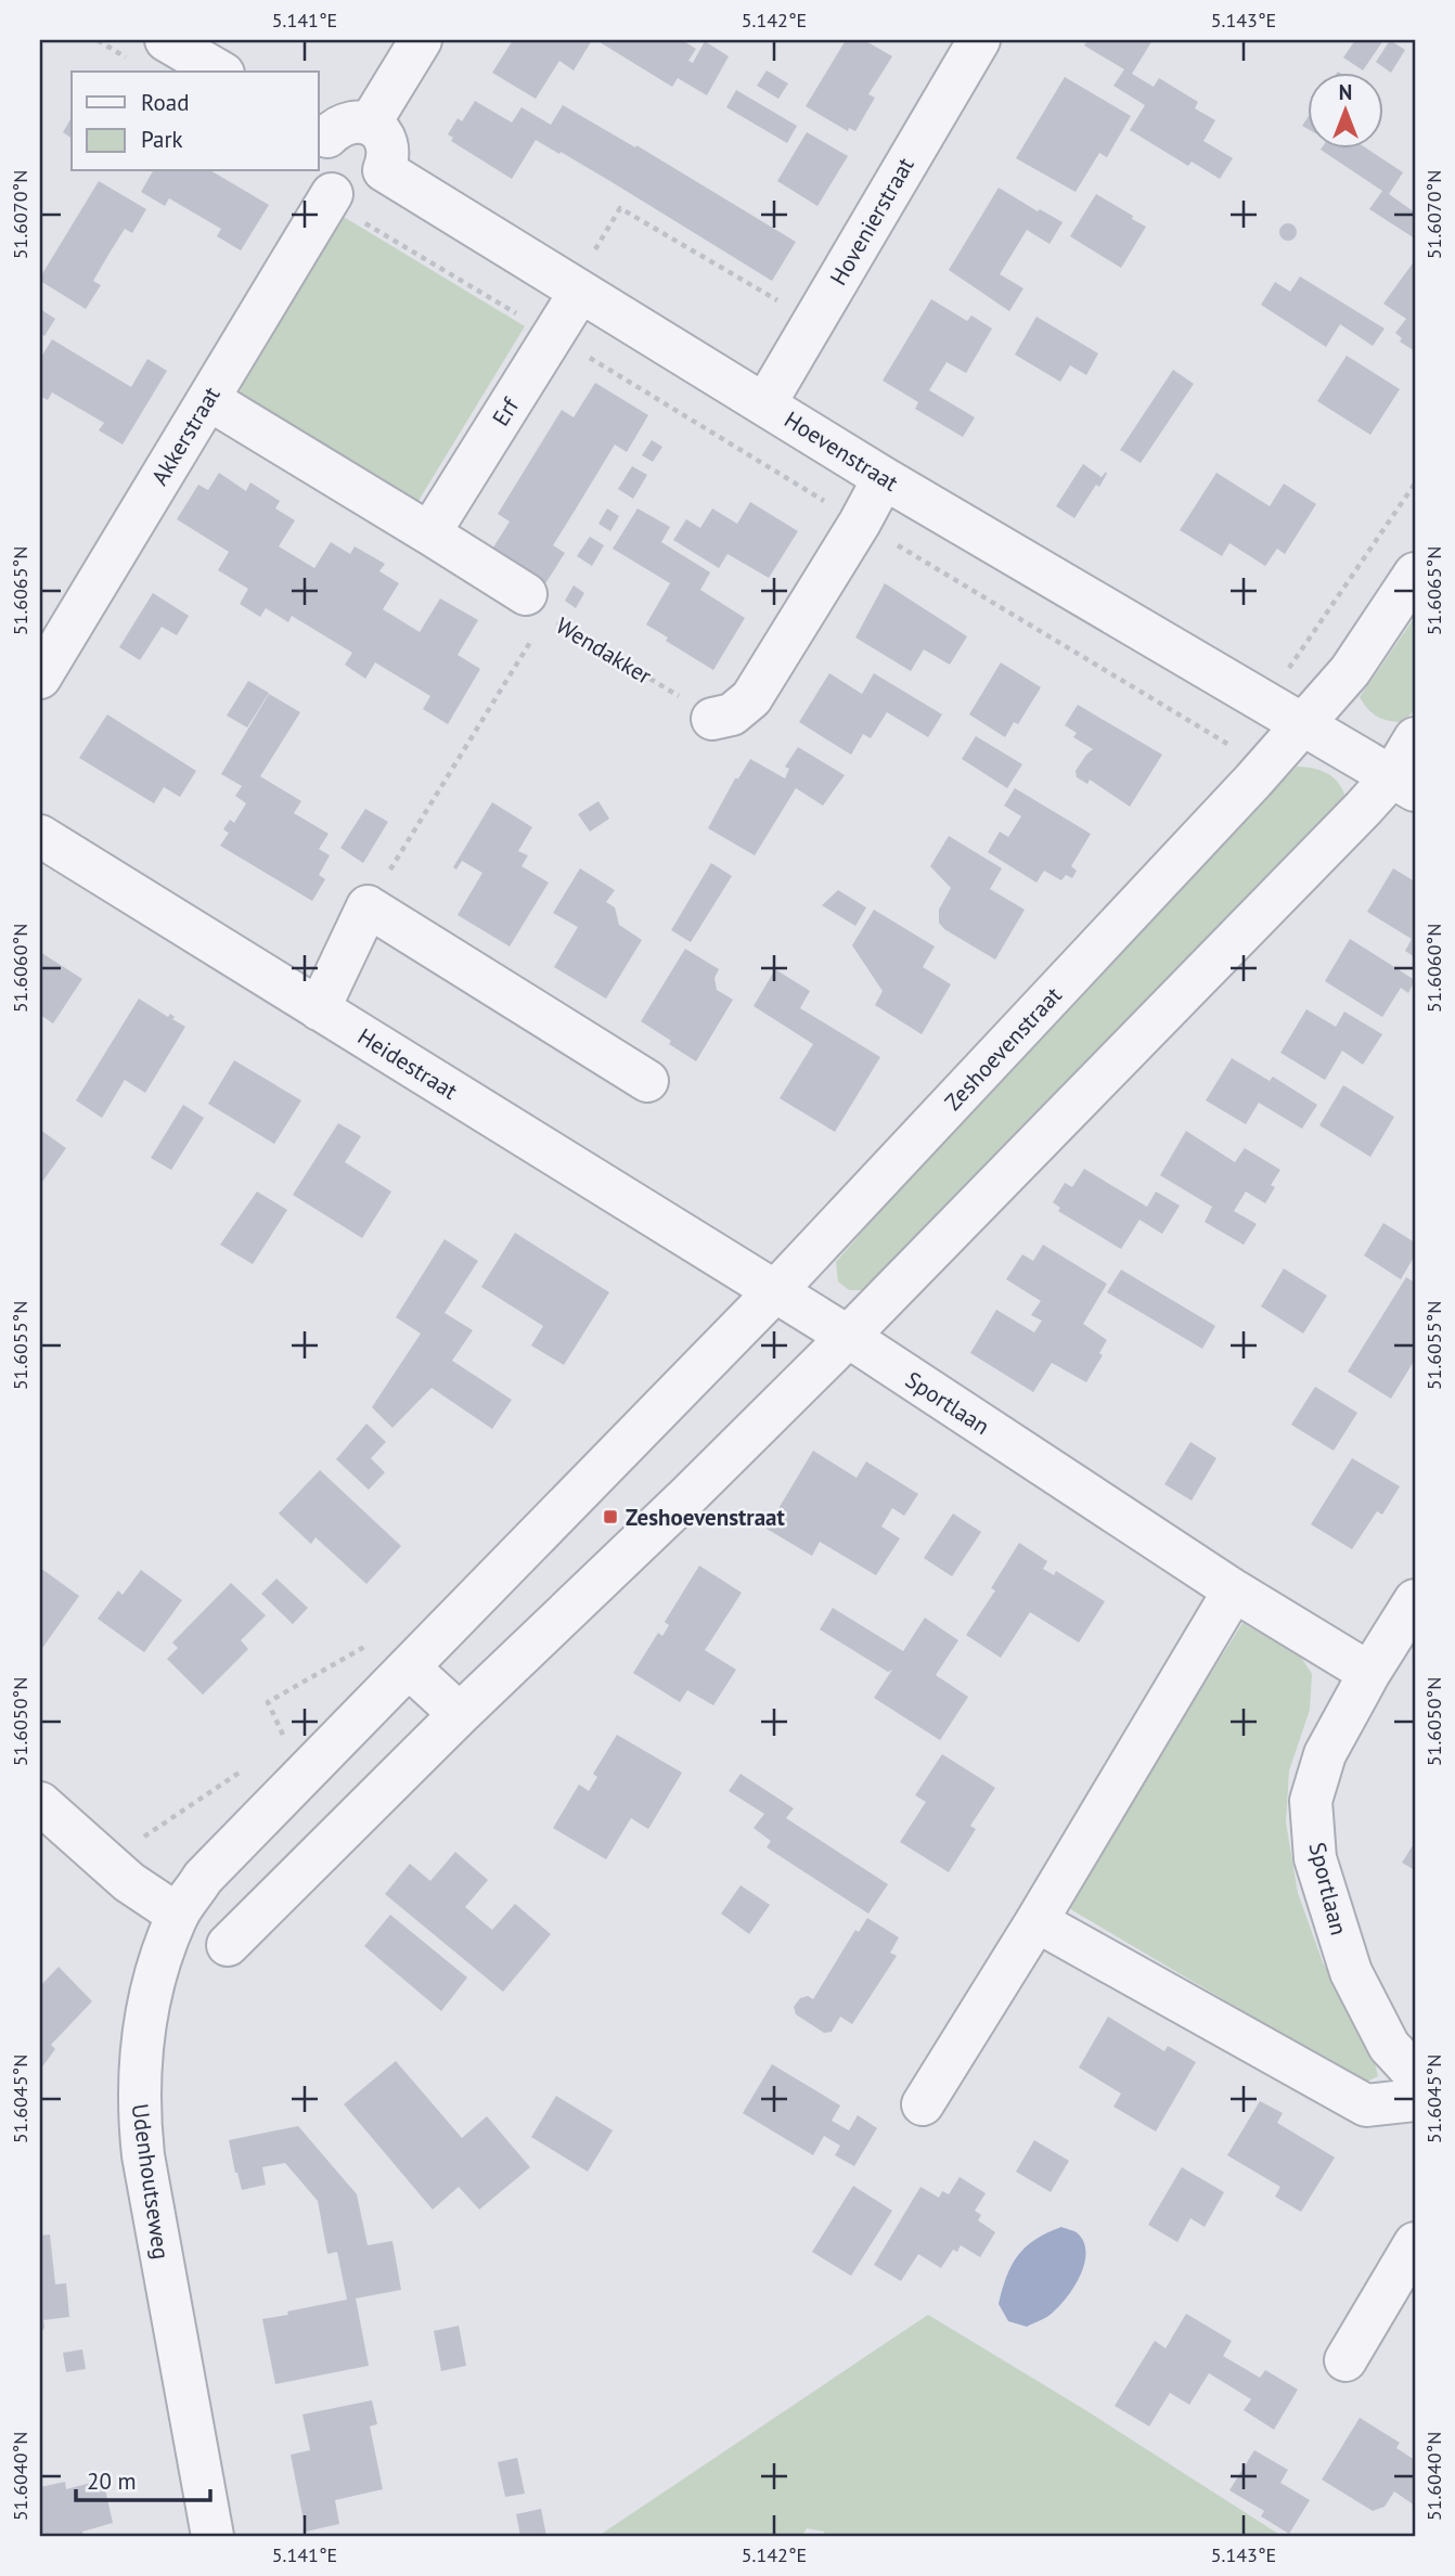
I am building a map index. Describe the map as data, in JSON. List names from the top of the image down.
{
  "streets": {
    "street": [
      "Hovenierstraat",
      "Erf",
      "Akkerstraat",
      "Hoevenstraat",
      "Zeshoevenstraat",
      "Heidestraat",
      "Sportlaan",
      "Udenhoutseweg"
    ],
    "path": ["Wendakker"]
  },
  "crossings": [
    ["Hovenierstraat", "Hoevenstraat"],
    ["Erf", "Hoevenstraat"],
    ["Hoevenstraat", "Zeshoevenstraat"],
    ["Zeshoevenstraat", "Heidestraat"],
    ["Zeshoevenstraat", "Sportlaan"],
    ["Zeshoevenstraat", "Udenhoutseweg"],
    ["Heidestraat", "Sportlaan"]
  ],
  "places": {
    "transit": ["Zeshoevenstraat"]
  },
  "legend": ["Road", "Park"],
  "scale_bar": "20 m",
  "north": "top",
  "coordinates": [
    "5.141°E",
    "5.142°E",
    "5.143°E",
    "51.6070°N",
    "51.6065°N",
    "51.6060°N",
    "51.6055°N",
    "51.6050°N",
    "51.6045°N",
    "51.6040°N"
  ]
}
